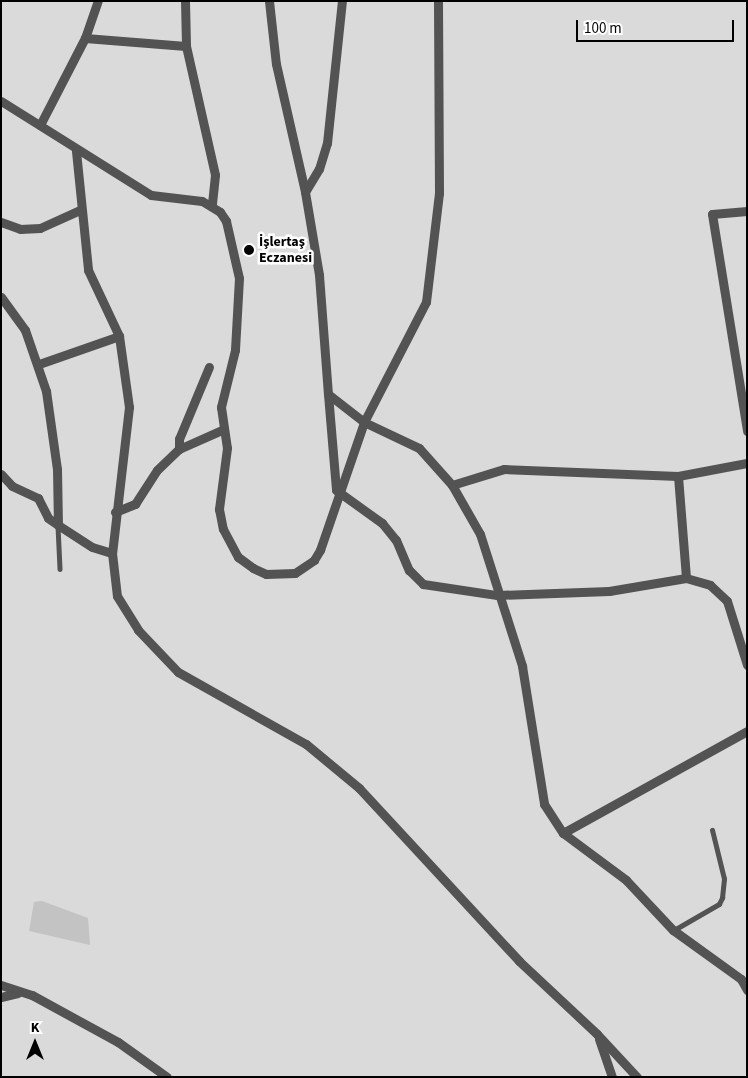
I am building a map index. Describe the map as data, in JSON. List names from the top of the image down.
{
  "places": ["İşlertaş Eczanesi"],
  "scale_bar": "100 m",
  "north": "top"
}
